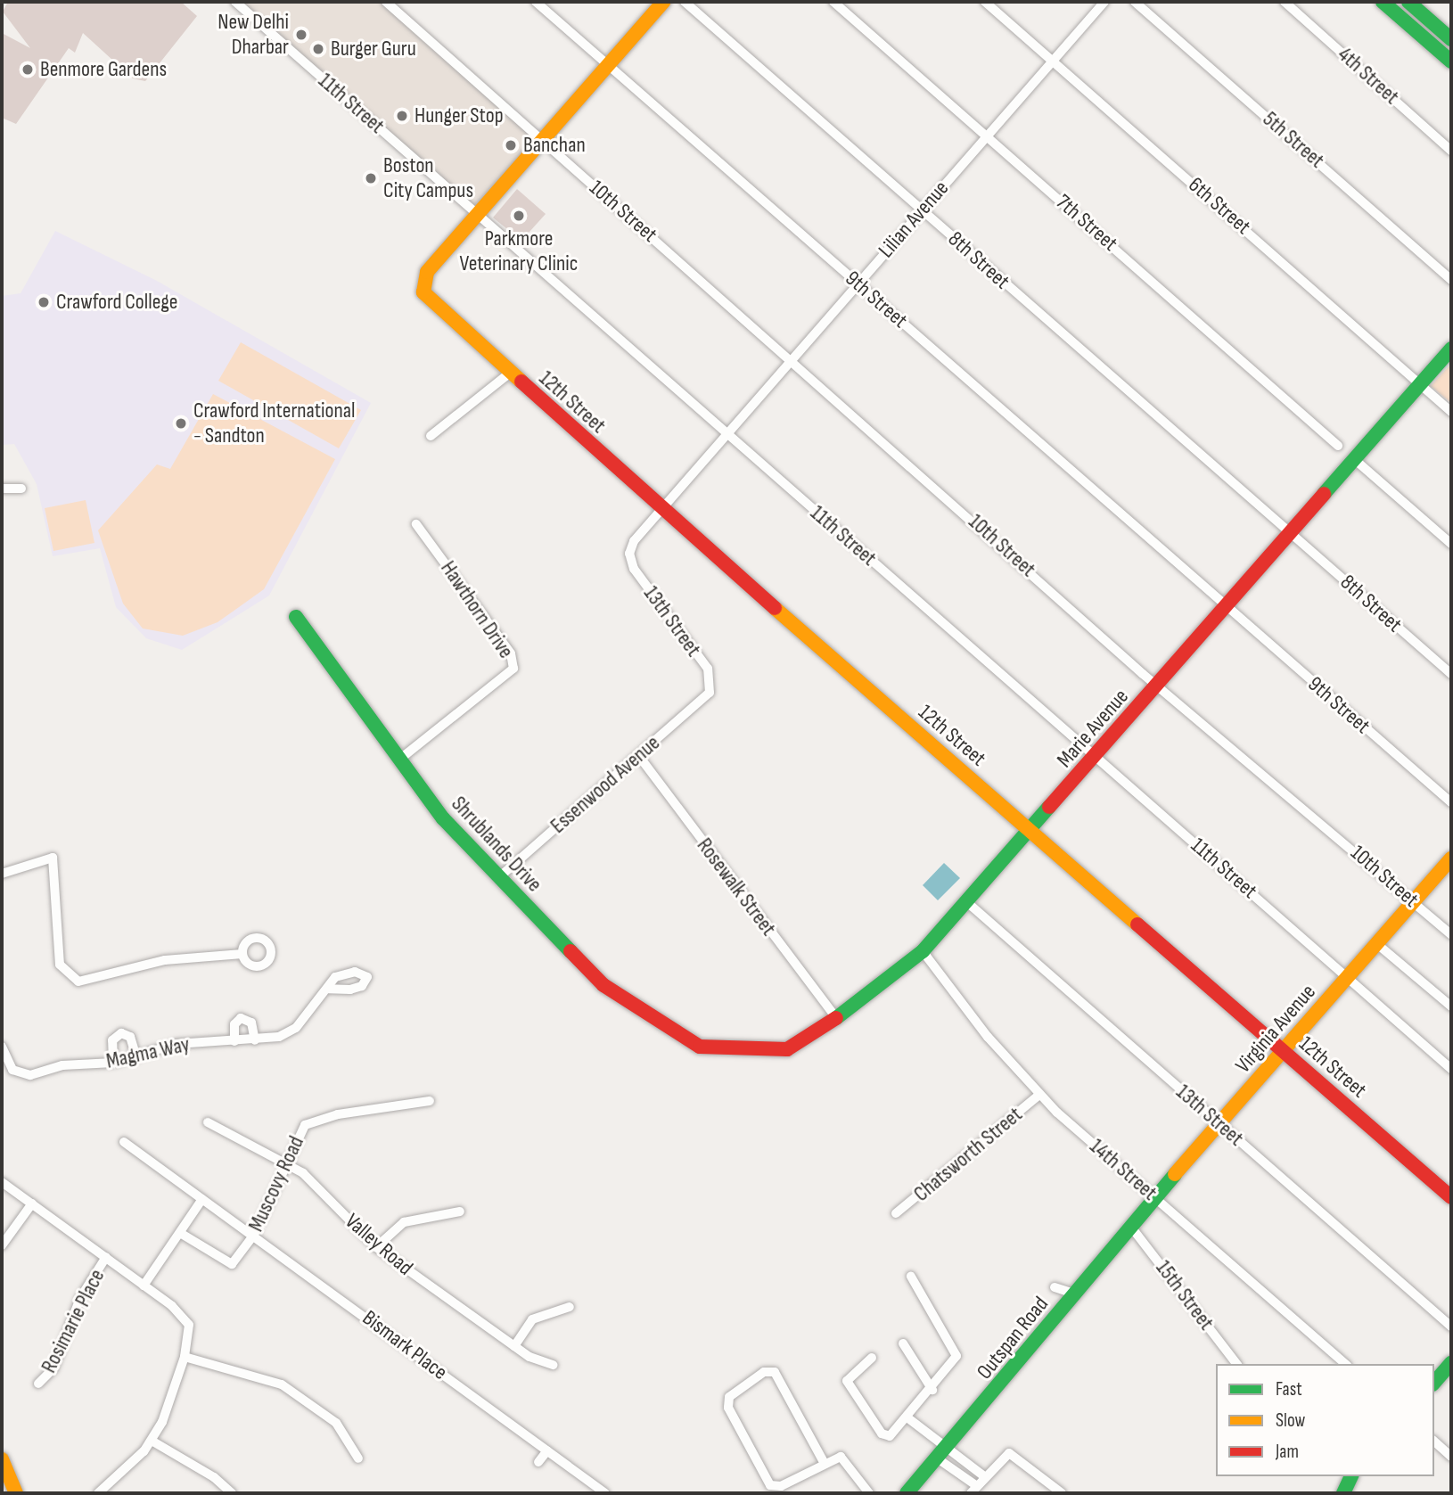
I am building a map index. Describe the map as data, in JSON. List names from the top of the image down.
{
  "streets": {
    "street": [
      "4th Street",
      "11th Street",
      "5th Street",
      "6th Street",
      "10th Street",
      "Lilian Avenue",
      "7th Street",
      "8th Street",
      "9th Street",
      "12th Street",
      "Hawthorn Drive",
      "13th Street",
      "Marie Avenue",
      "Essenwood Avenue",
      "Shrublands Drive",
      "Rosewalk Street",
      "Virginia Avenue",
      "Magma Way",
      "Chatsworth Street",
      "14th Street",
      "Muscovy Road",
      "Valley Road",
      "15th Street",
      "Rosimarie Place",
      "Outspan Road",
      "Bismark Place"
    ]
  },
  "crossings": [
    ["11th Street", "Lilian Avenue"],
    ["11th Street", "12th Street"],
    ["11th Street", "Marie Avenue"],
    ["11th Street", "Virginia Avenue"],
    ["6th Street", "Lilian Avenue"],
    ["6th Street", "Marie Avenue"],
    ["10th Street", "Lilian Avenue"],
    ["10th Street", "Marie Avenue"],
    ["10th Street", "Virginia Avenue"],
    ["Lilian Avenue", "7th Street"],
    ["Lilian Avenue", "8th Street"],
    ["Lilian Avenue", "9th Street"],
    ["Lilian Avenue", "12th Street"],
    ["Lilian Avenue", "13th Street"],
    ["8th Street", "Marie Avenue"],
    ["9th Street", "Marie Avenue"],
    ["12th Street", "Marie Avenue"],
    ["12th Street", "Virginia Avenue"],
    ["Hawthorn Drive", "Shrublands Drive"],
    ["13th Street", "Marie Avenue"],
    ["13th Street", "Essenwood Avenue"],
    ["13th Street", "Virginia Avenue"],
    ["Marie Avenue", "Shrublands Drive"],
    ["Marie Avenue", "Rosewalk Street"],
    ["Marie Avenue", "14th Street"],
    ["Essenwood Avenue", "Shrublands Drive"],
    ["Essenwood Avenue", "Rosewalk Street"],
    ["Virginia Avenue", "14th Street"],
    ["Virginia Avenue", "15th Street"],
    ["Virginia Avenue", "Outspan Road"],
    ["Chatsworth Street", "14th Street"],
    ["Muscovy Road", "Valley Road"],
    ["Muscovy Road", "Bismark Place"],
    ["15th Street", "Outspan Road"]
  ],
  "places": [
    "New Delhi Dharbar",
    "Burger Guru",
    "Benmore Gardens",
    "Hunger Stop",
    "Banchan",
    "Boston City Campus",
    "Parkmore Veterinary Clinic",
    "Crawford College",
    "Crawford International - Sandton"
  ],
  "legend": ["Fast", "Slow", "Jam"]
}
